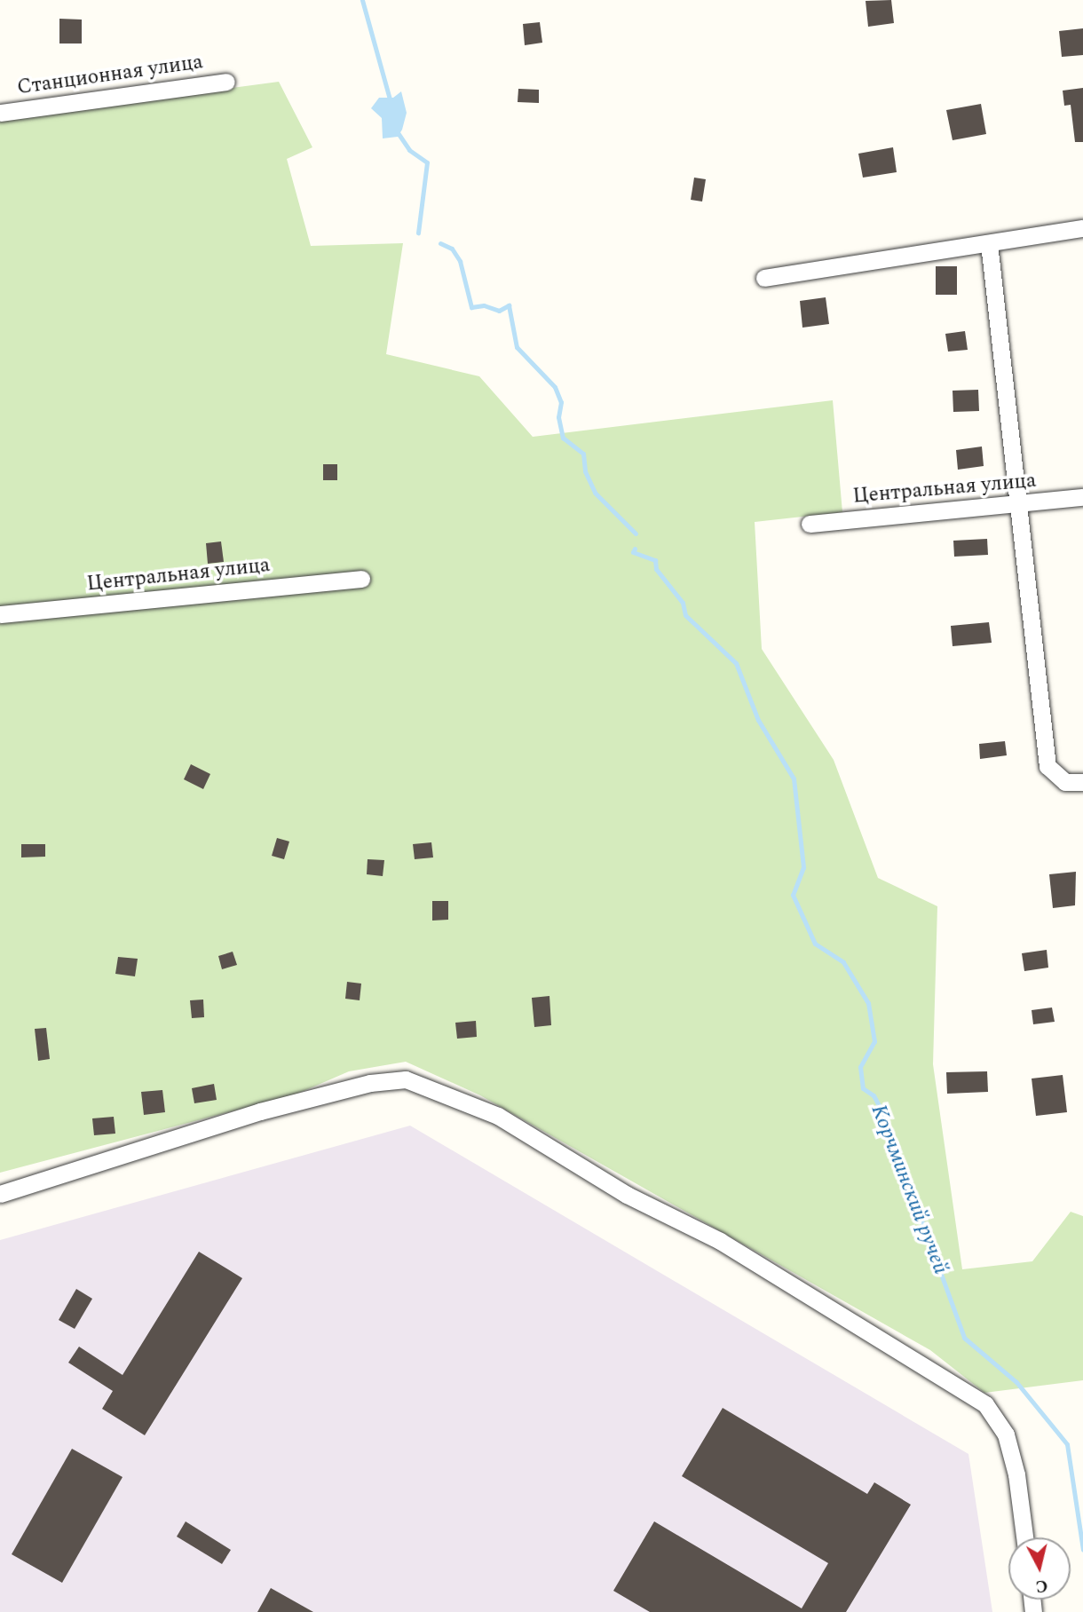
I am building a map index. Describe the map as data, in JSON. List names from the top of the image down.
{
  "streets": {
    "street": ["Станционная улица", "Центральная улица"]
  },
  "water": ["Корчминский ручей"],
  "north": "bottom"
}
